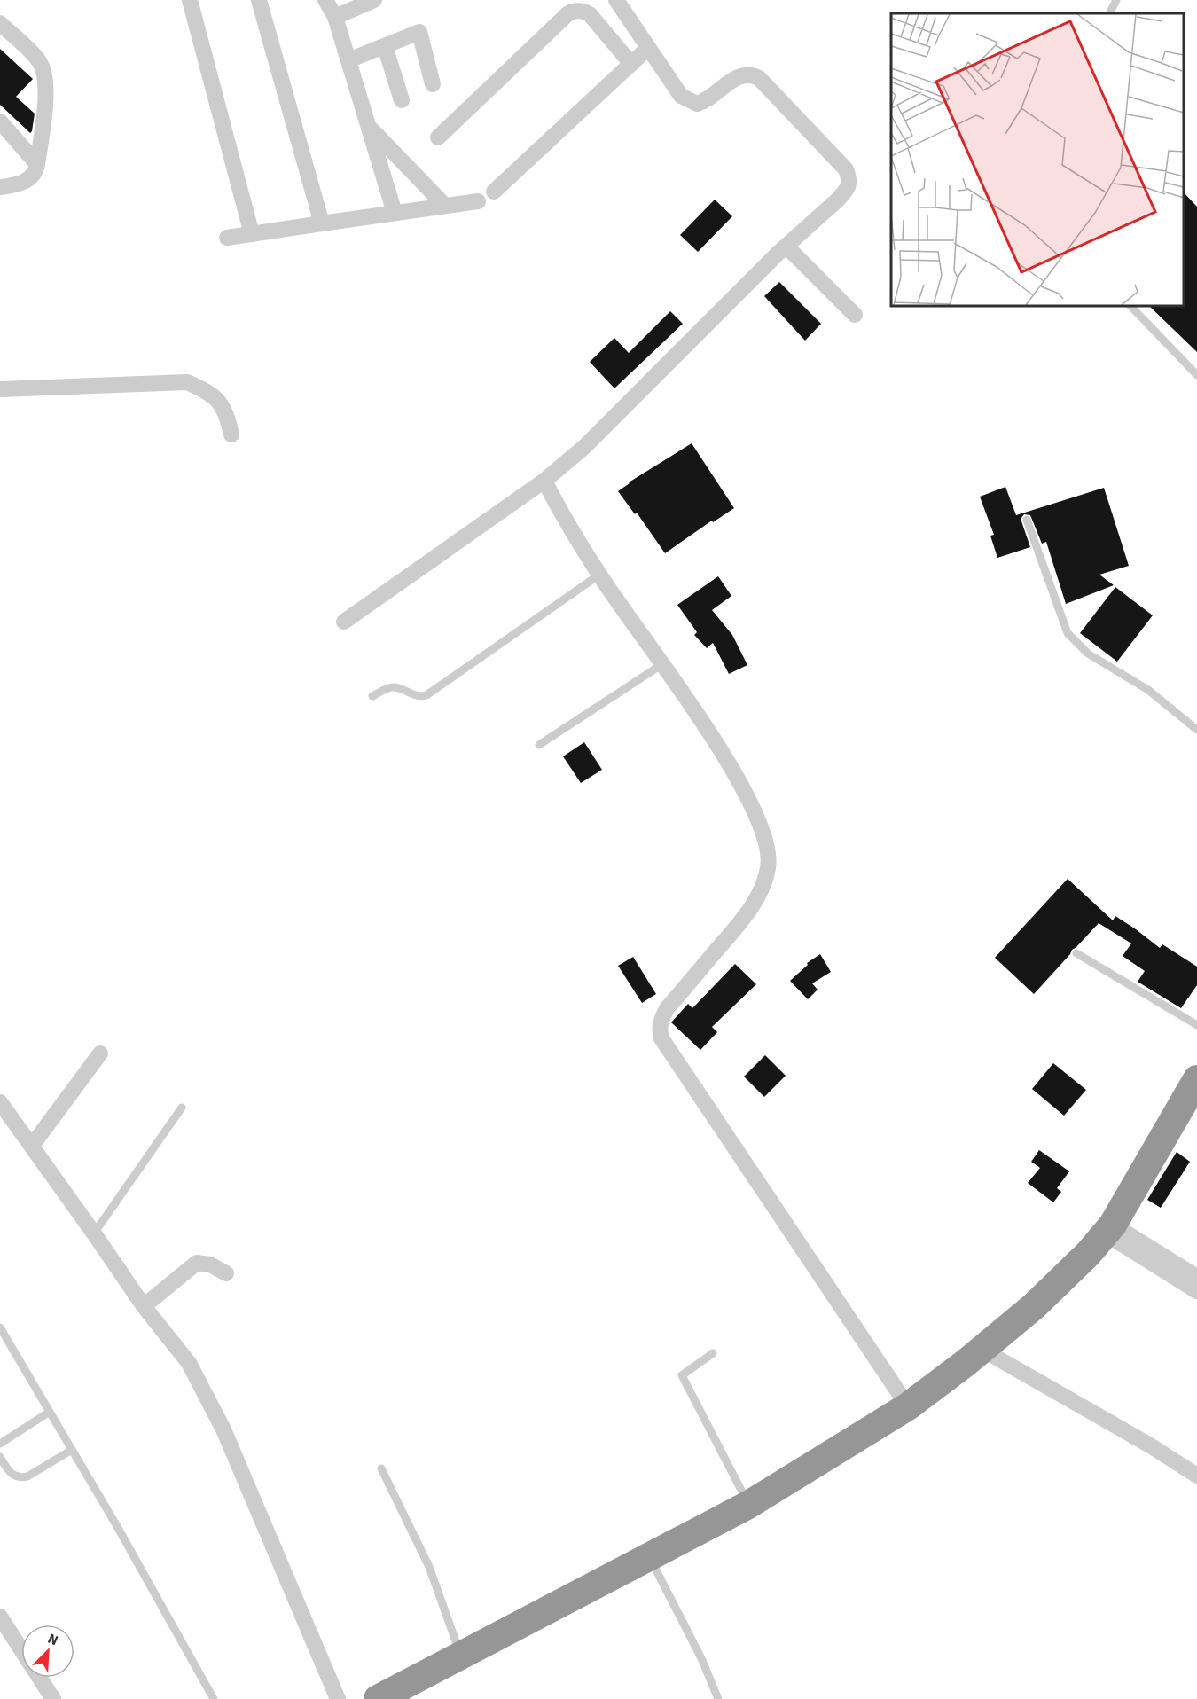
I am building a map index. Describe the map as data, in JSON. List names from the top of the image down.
{
  "north": "top right"
}
